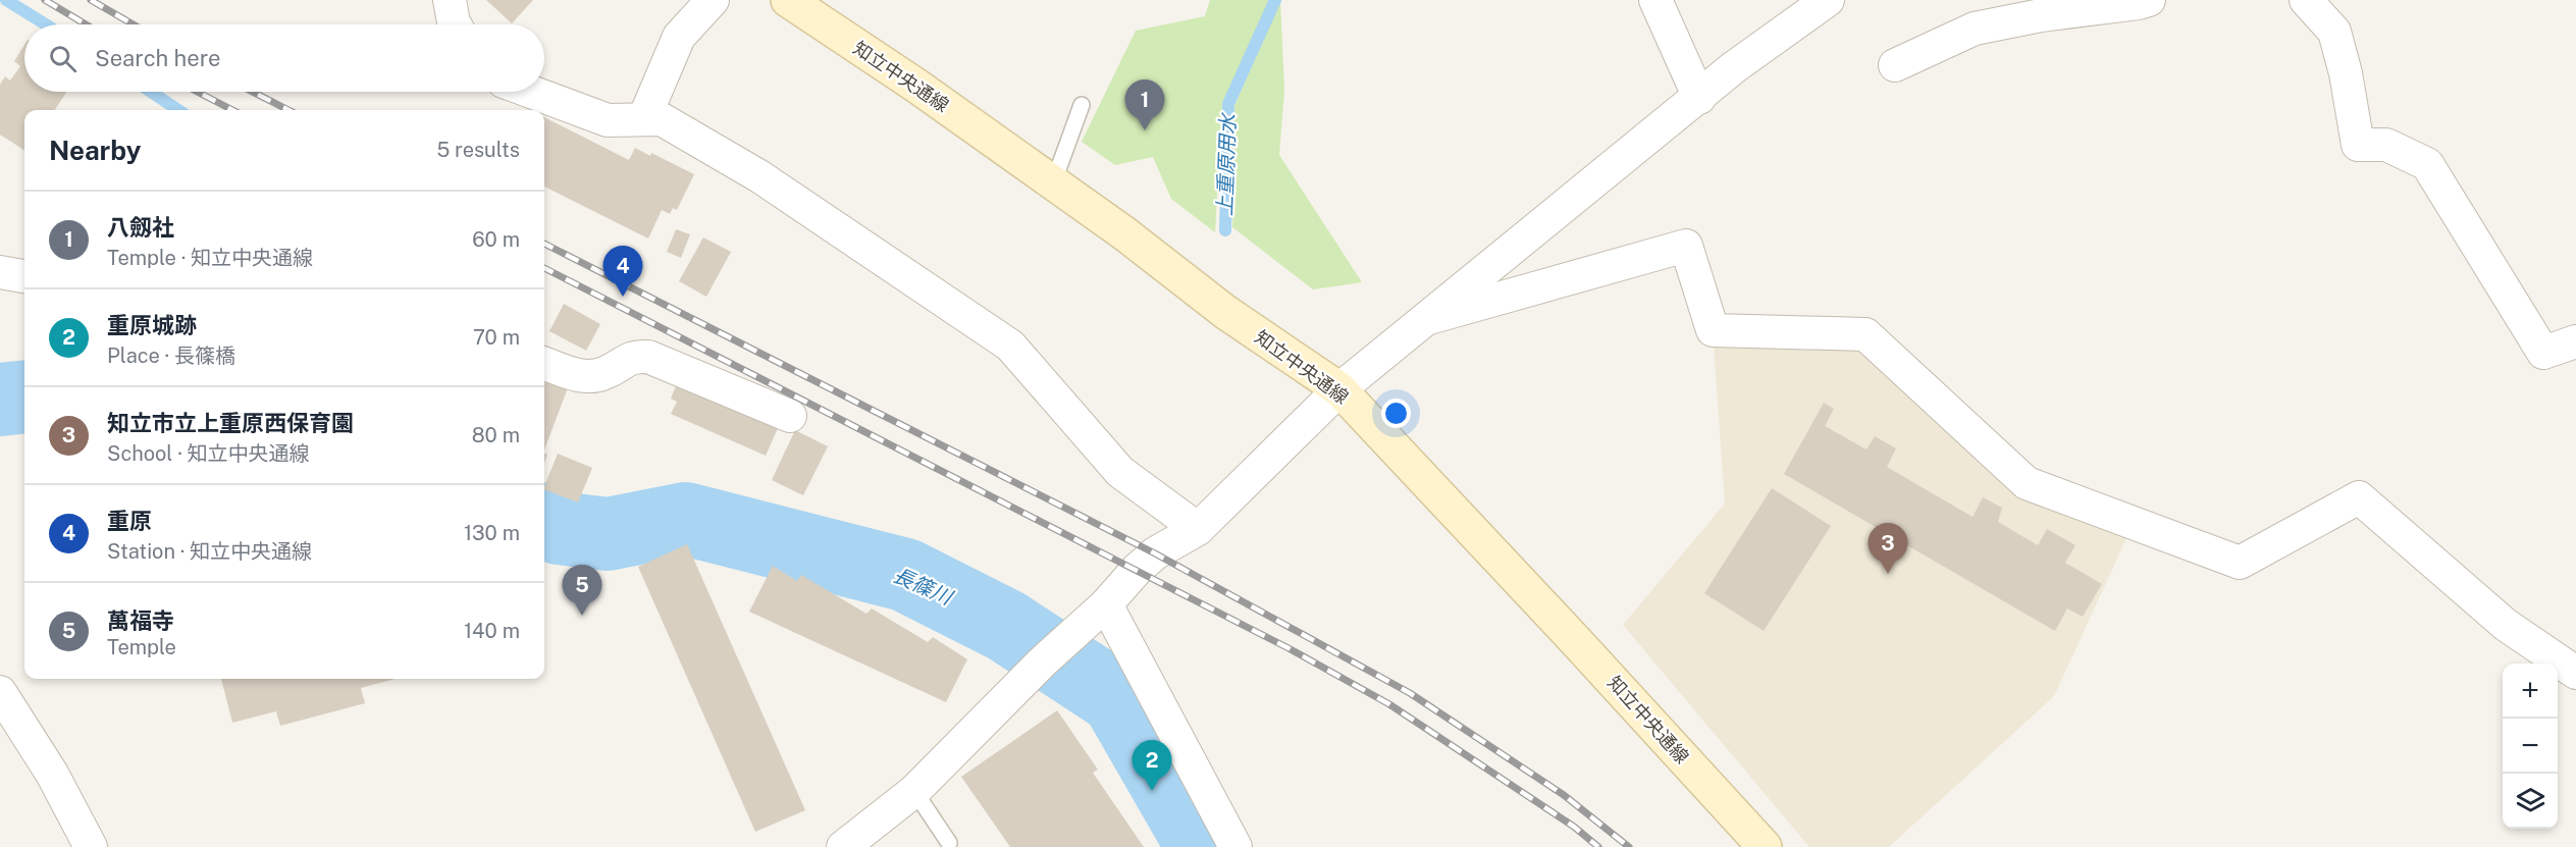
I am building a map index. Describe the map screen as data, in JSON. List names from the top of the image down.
{
  "streets": {
    "street": ["知立中央通線"]
  },
  "water": ["上重原用水", "長篠川"],
  "page": {
    "search": "Search here",
    "pins": [
      "1",
      "4",
      "3",
      "5",
      "2"
    ],
    "heading": ["Nearby", "5 results"],
    "list": [
      {
        "mark": "1",
        "name": "八劔社",
        "note": "Temple · 知立中央通線",
        "value": "60 m"
      },
      {
        "mark": "2",
        "name": "重原城跡",
        "note": "Place · 長篠橋",
        "value": "70 m"
      },
      {
        "mark": "3",
        "name": "知立市立上重原西保育園",
        "note": "School · 知立中央通線",
        "value": "80 m"
      },
      {
        "mark": "4",
        "name": "重原",
        "note": "Station · 知立中央通線",
        "value": "130 m"
      },
      {
        "mark": "5",
        "name": "萬福寺",
        "note": "Temple",
        "value": "140 m"
      }
    ],
    "map_buttons": ["+", "−"]
  }
}
